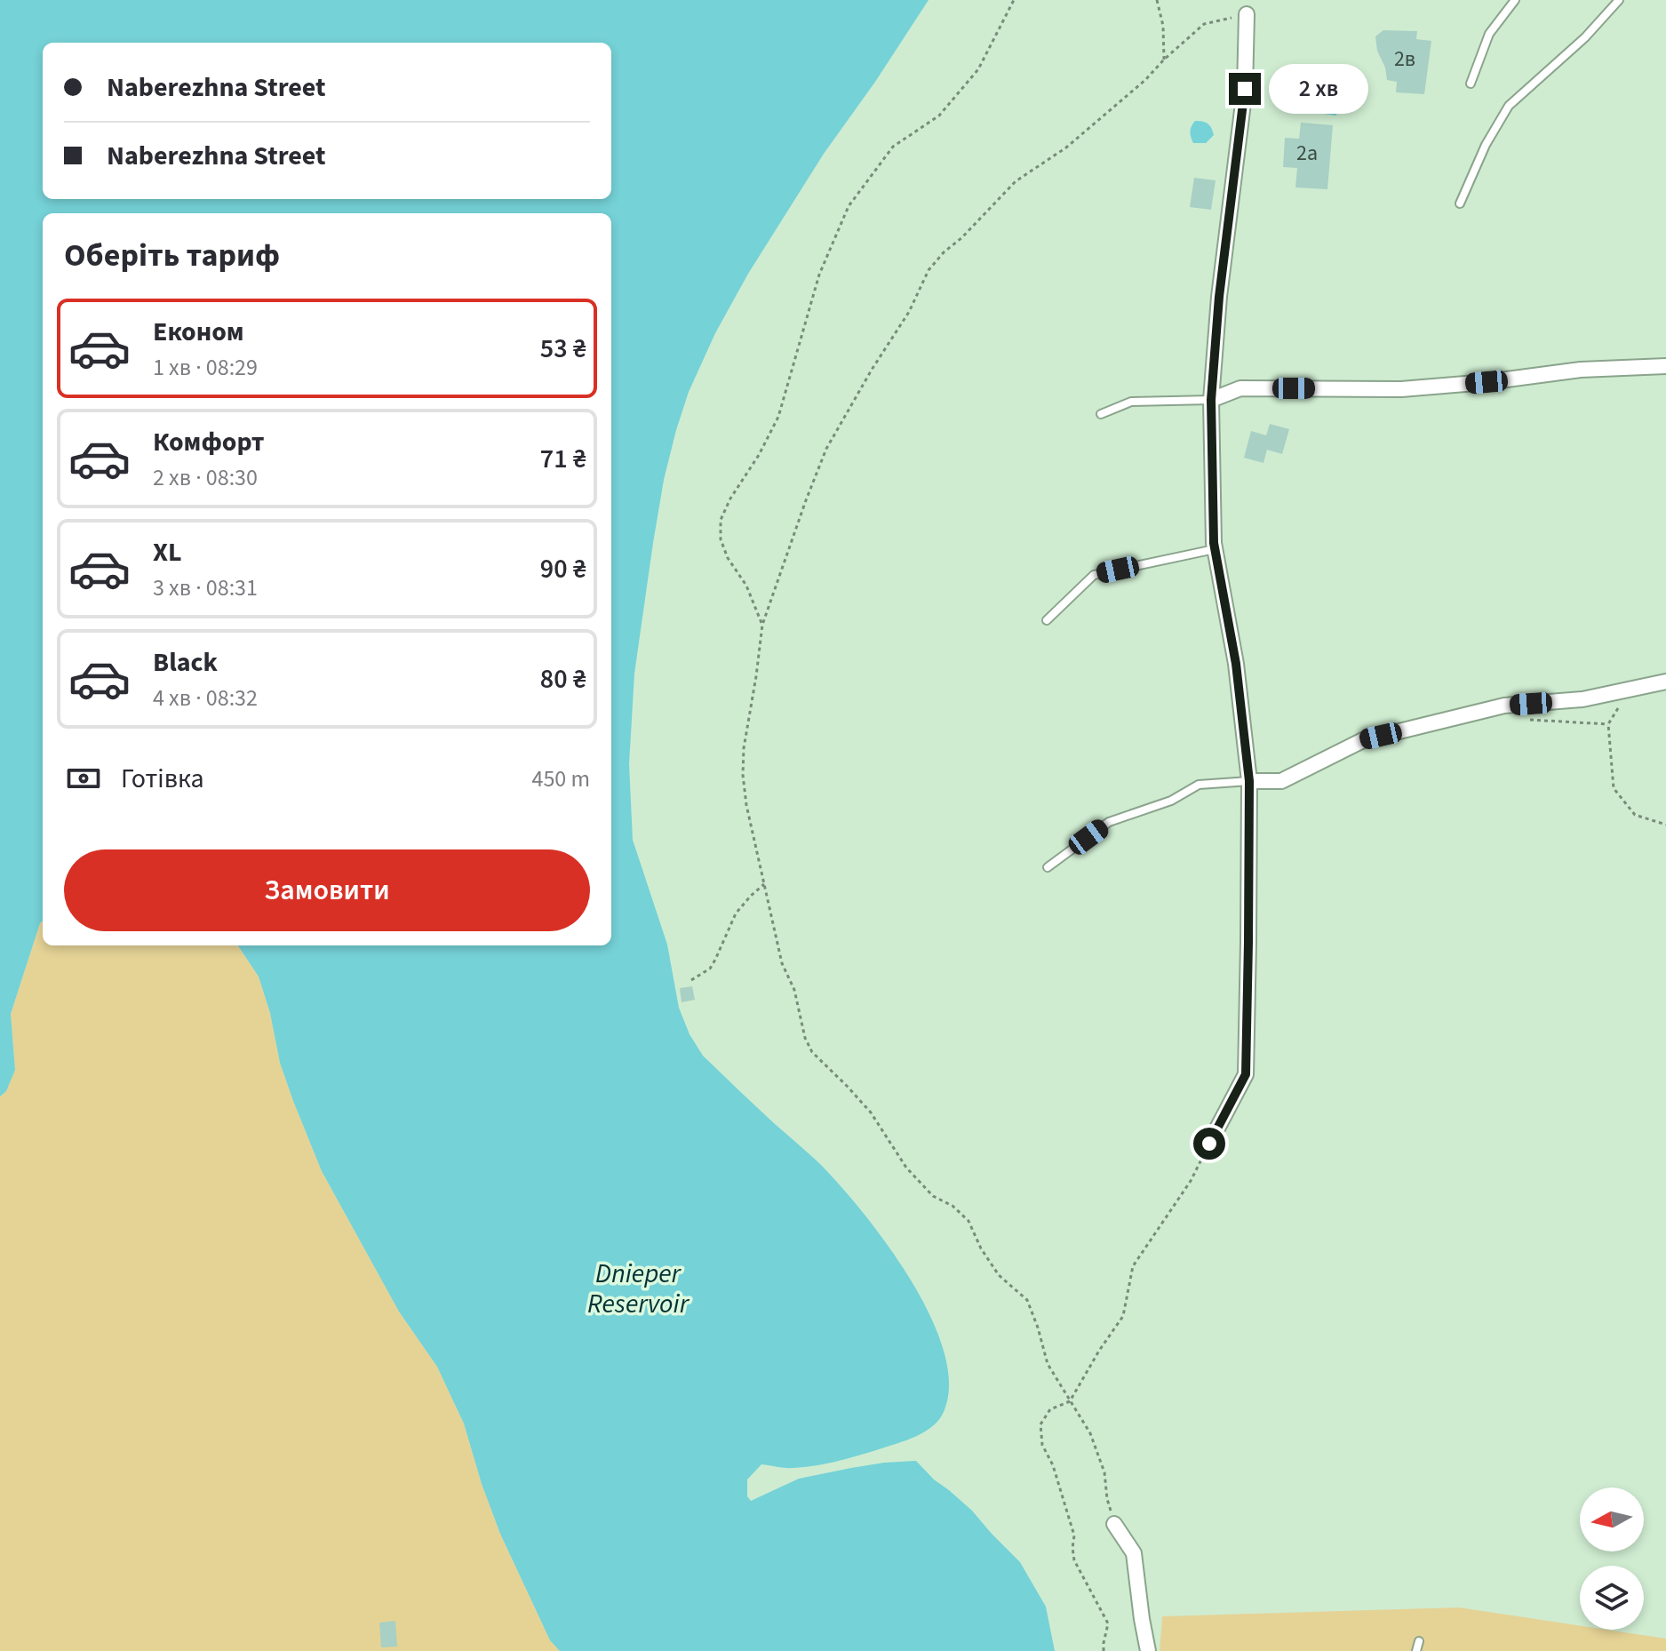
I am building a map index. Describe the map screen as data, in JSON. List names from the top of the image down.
{
  "water": ["Dnieper Reservoir"],
  "house_numbers": ["2в", "2а"],
  "north": "left",
  "page": {
    "banner": ["Naberezhna Street", "Naberezhna Street"],
    "bubble": "2 хв",
    "heading": "Оберіть тариф",
    "list": [
      {
        "name": "Економ",
        "note": "1 хв · 08:29",
        "value": "53 ₴"
      },
      {
        "name": "Комфорт",
        "note": "2 хв · 08:30",
        "value": "71 ₴"
      },
      {
        "name": "XL",
        "note": "3 хв · 08:31",
        "value": "90 ₴"
      },
      {
        "name": "Black",
        "note": "4 хв · 08:32",
        "value": "80 ₴"
      }
    ],
    "pay": ["Готівка", "450 m"],
    "buttons": "Замовити"
  }
}
